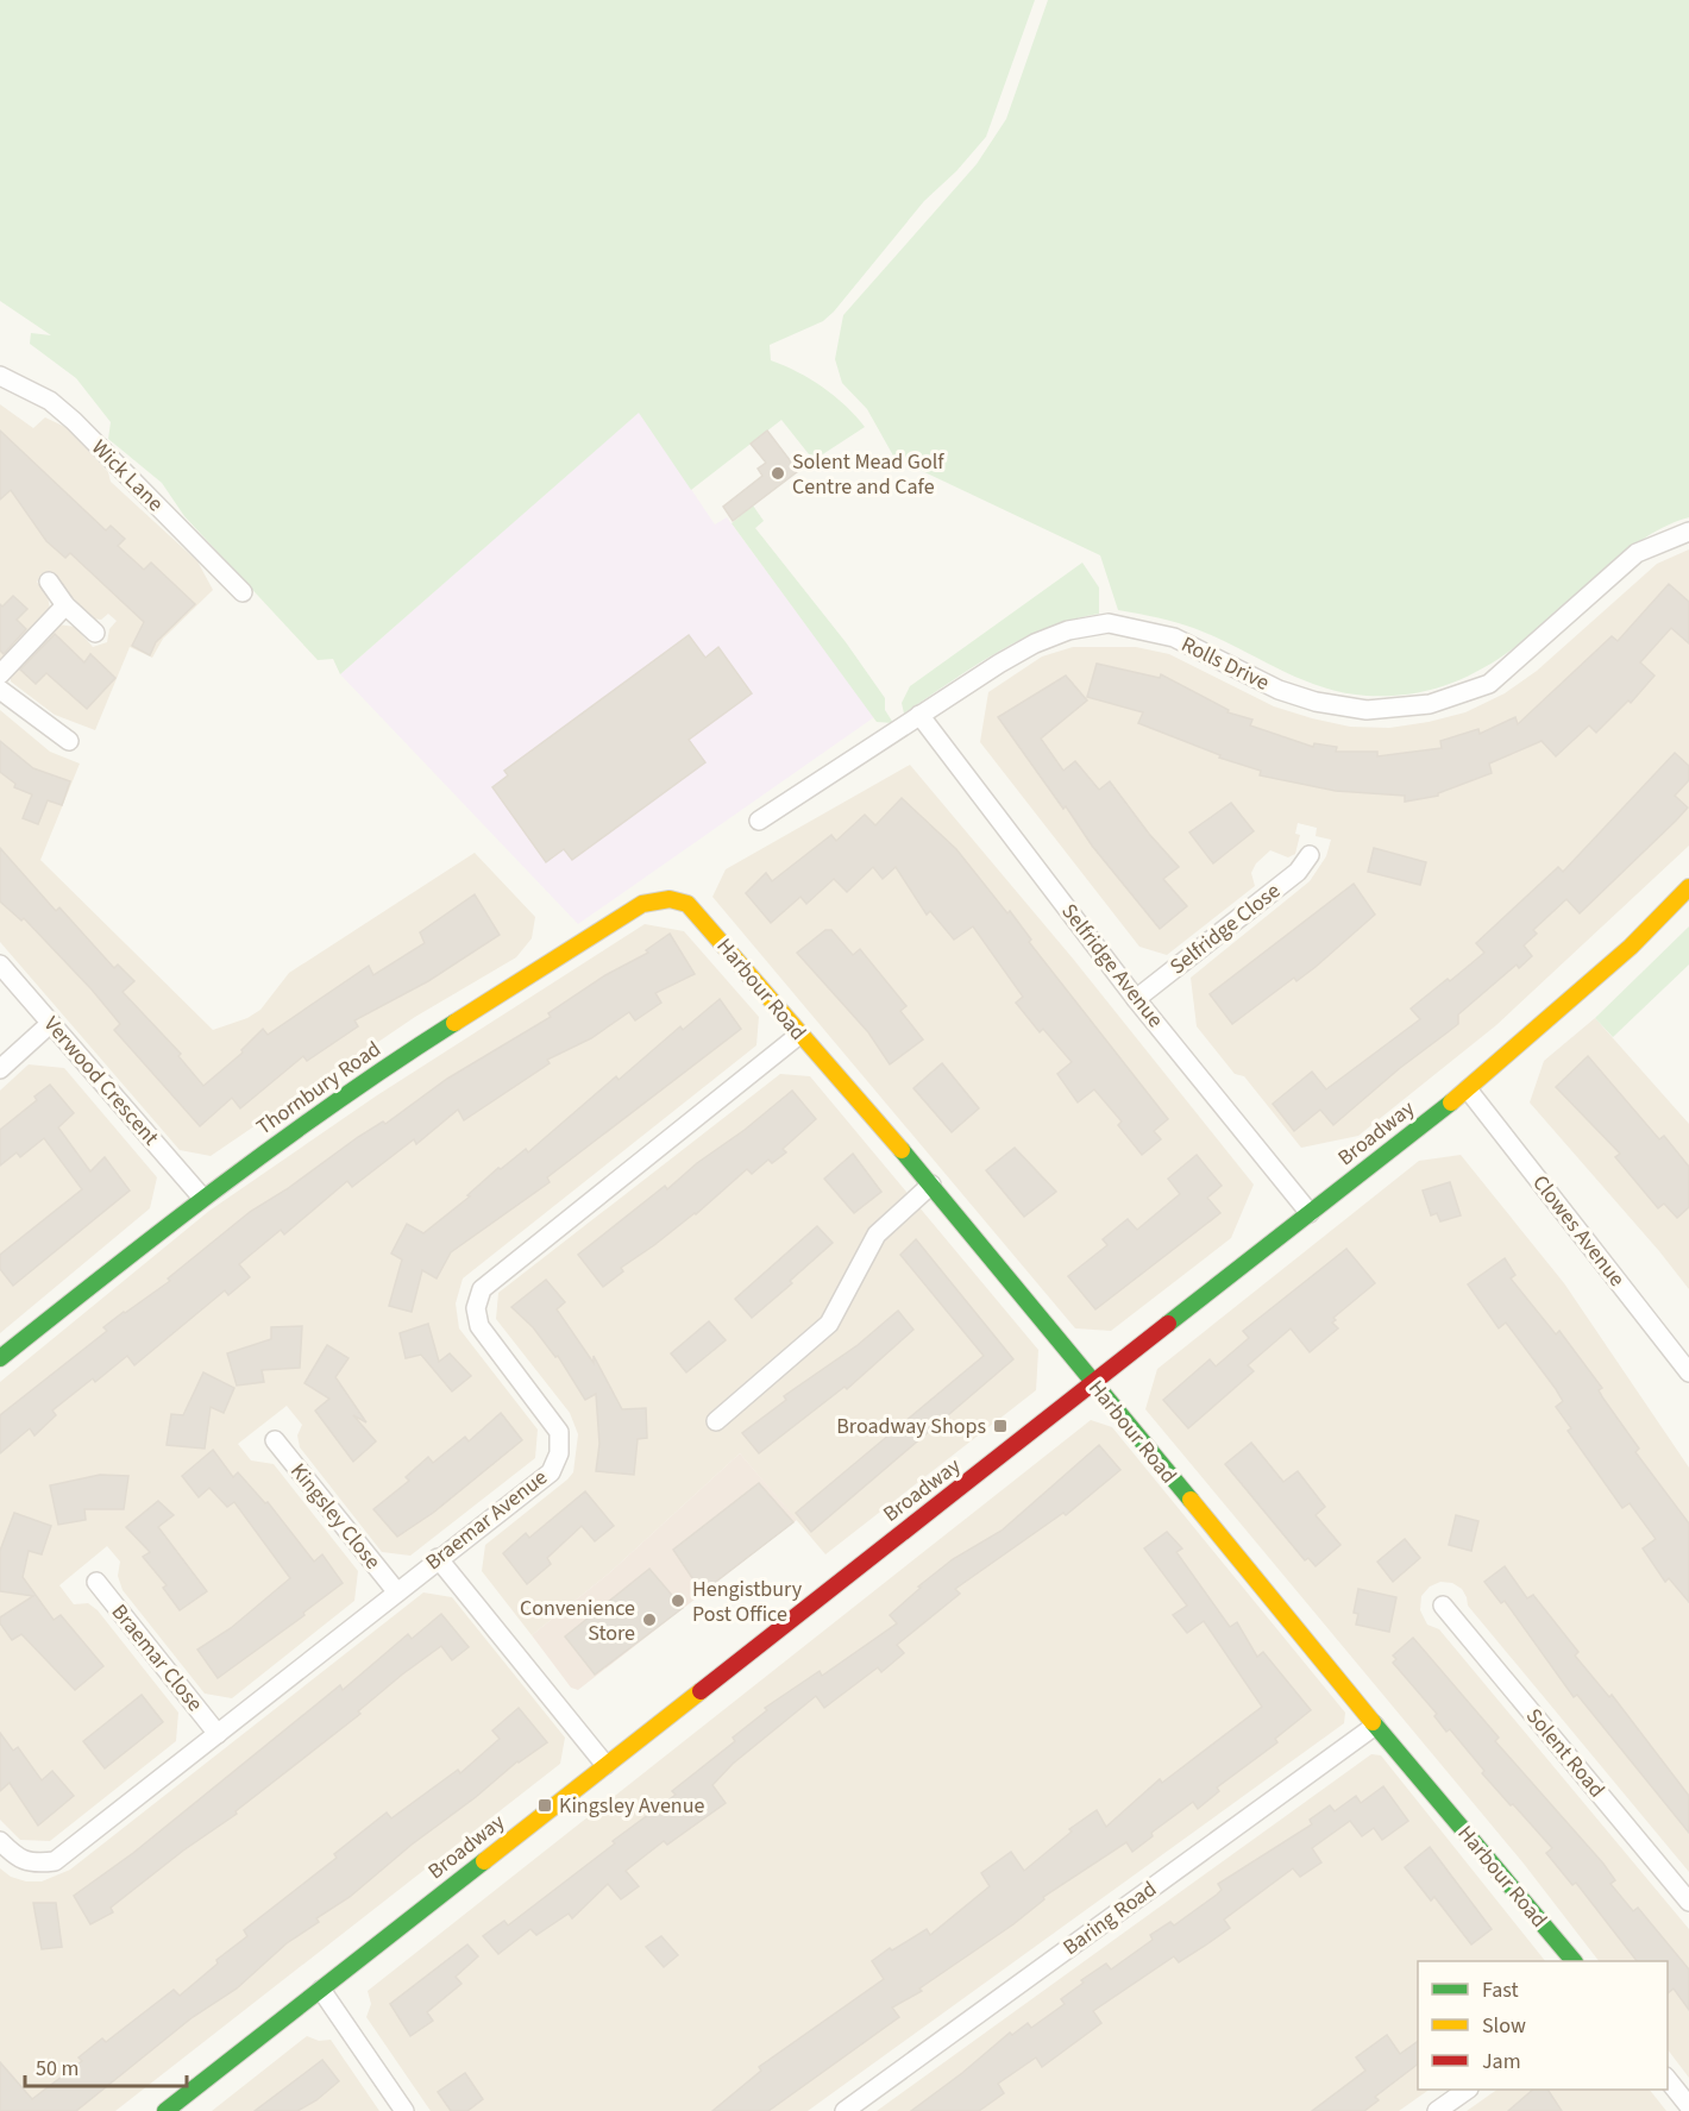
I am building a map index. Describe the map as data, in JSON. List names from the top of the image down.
{
  "streets": {
    "street": [
      "Wick Lane",
      "Rolls Drive",
      "Selfridge Close",
      "Selfridge Avenue",
      "Harbour Road",
      "Verwood Crescent",
      "Thornbury Road",
      "Broadway",
      "Clowes Avenue",
      "Kingsley Close",
      "Braemar Avenue",
      "Braemar Close",
      "Solent Road",
      "Baring Road"
    ]
  },
  "crossings": [
    ["Rolls Drive", "Selfridge Avenue"],
    ["Selfridge Close", "Selfridge Avenue"],
    ["Selfridge Avenue", "Broadway"],
    ["Harbour Road", "Thornbury Road"],
    ["Harbour Road", "Broadway"],
    ["Harbour Road", "Braemar Avenue"],
    ["Harbour Road", "Baring Road"],
    ["Verwood Crescent", "Thornbury Road"],
    ["Broadway", "Clowes Avenue"],
    ["Kingsley Close", "Braemar Avenue"],
    ["Braemar Avenue", "Braemar Close"]
  ],
  "places": {
    "other": ["Solent Mead Golf Centre and Cafe", "Hengistbury Post Office", "Convenience Store"],
    "transit": ["Broadway Shops", "Kingsley Avenue"]
  },
  "legend": ["Fast", "Slow", "Jam"],
  "scale_bar": "50 m"
}
